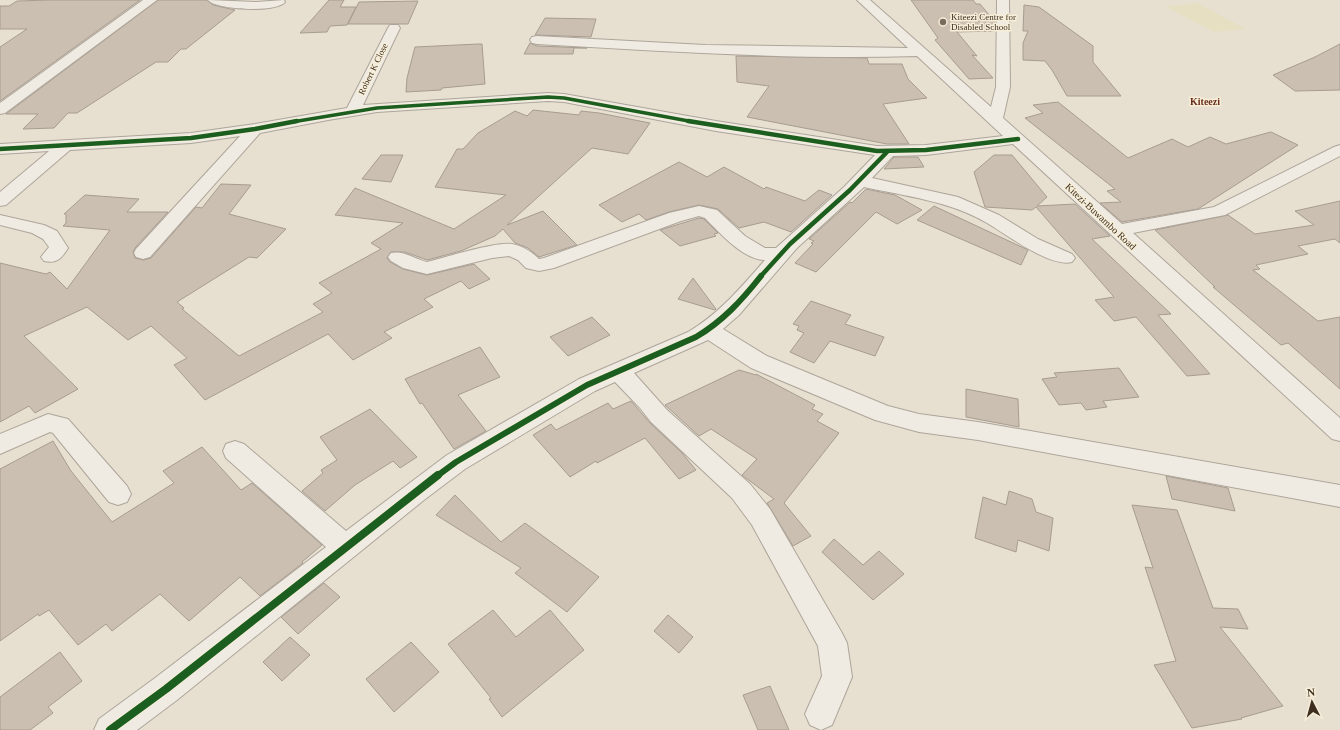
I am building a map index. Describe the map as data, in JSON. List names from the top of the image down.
{
  "streets": {
    "street": ["Robert K Close", "Kitezi-Buwambo Road"]
  },
  "districts": ["Kiteezi"],
  "places": ["Kiteezi Centre for Disabled School"],
  "north": "top"
}
